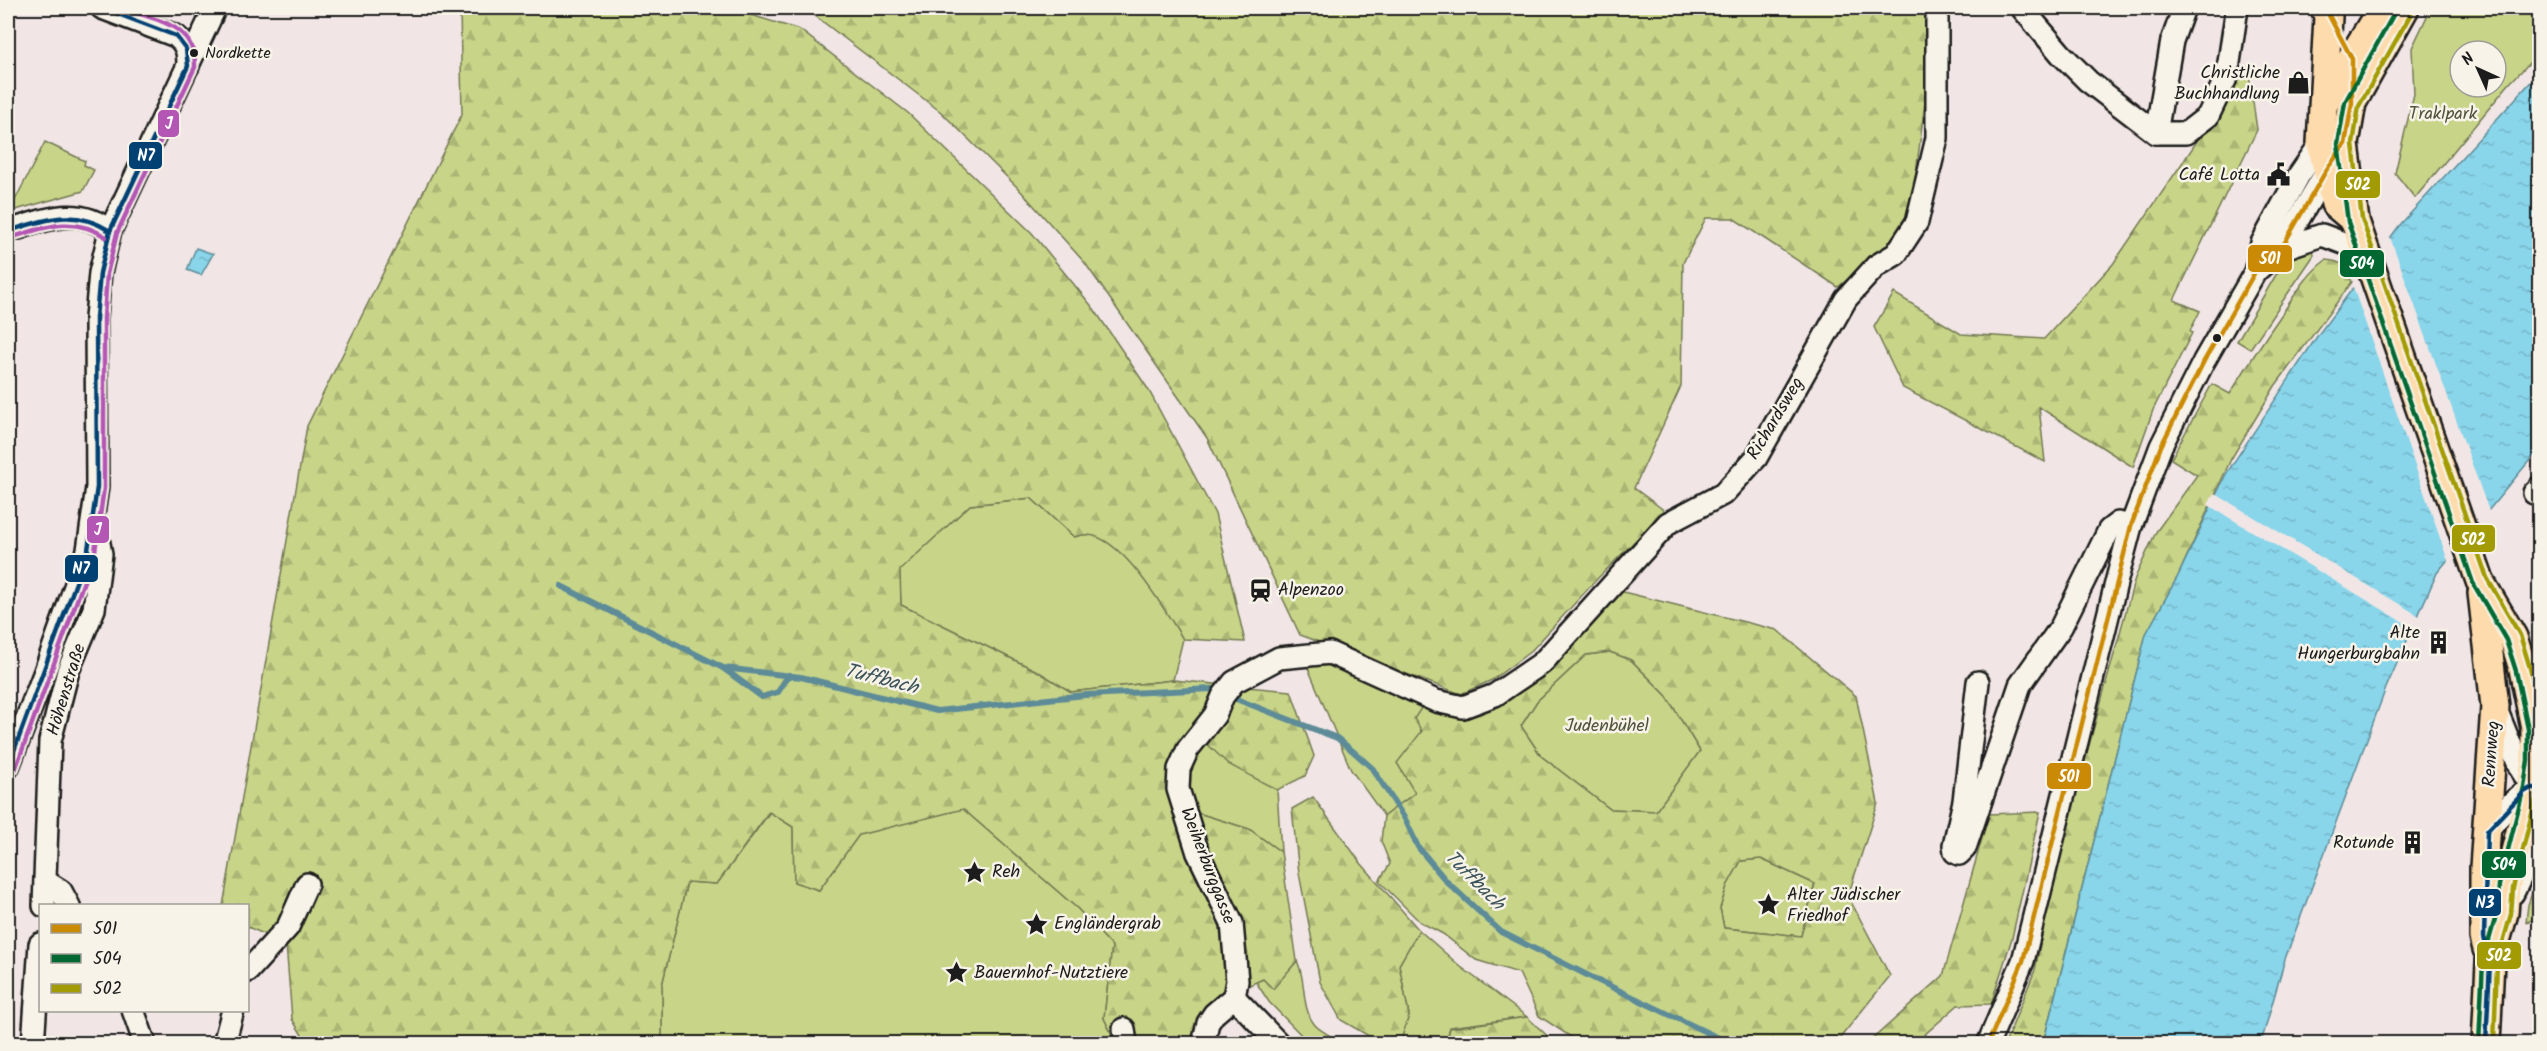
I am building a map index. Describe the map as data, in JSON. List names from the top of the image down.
{
  "streets": {
    "main road": ["Rennweg"],
    "street": ["Richardsweg", "Höhenstraße", "Weiherburggasse"]
  },
  "crossings": [
    ["Richardsweg", "Weiherburggasse"]
  ],
  "water": ["Tuffbach"],
  "parks": ["Traklpark", "Judenbühel"],
  "places": {
    "other": ["Nordkette"],
    "shop": ["Christliche Buchhandlung"],
    "public building": ["Café Lotta"],
    "station": ["Alpenzoo"],
    "building": ["Alte Hungerburgbahn", "Rotunde"],
    "place": [
      "Reh",
      "Alter Jüdischer Friedhof",
      "Engländergrab",
      "Bauernhof-Nutztiere"
    ]
  },
  "lines": [
    "transit line 501",
    "transit line 504",
    "transit line N7",
    "transit line J",
    "transit line 502",
    "transit line N3"
  ],
  "legend": ["501", "504", "502"],
  "north": "top left"
}
